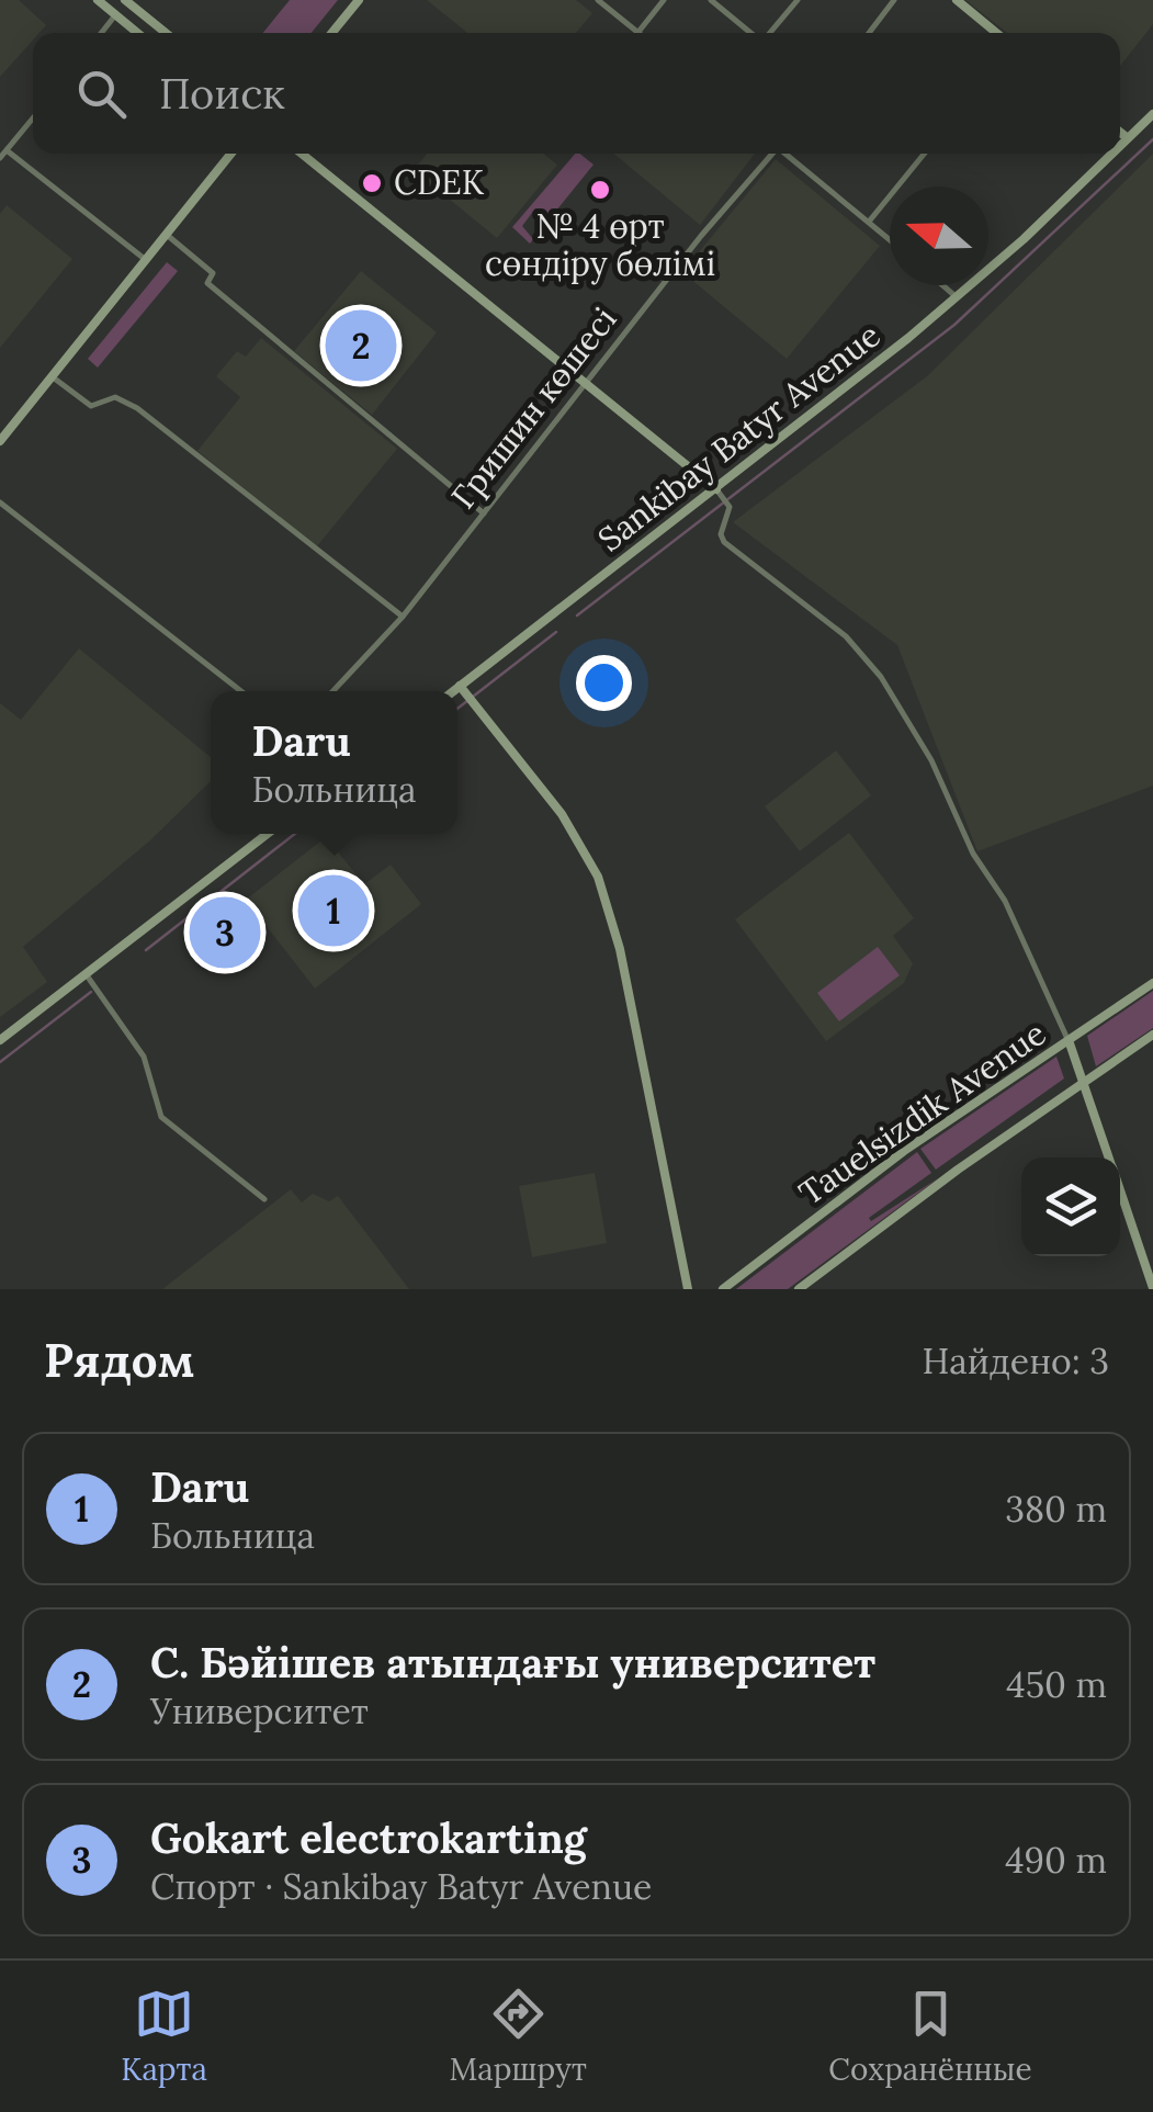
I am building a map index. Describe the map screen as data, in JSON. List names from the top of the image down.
{
  "streets": {
    "street": ["Гришин көшесі", "Sankibay Batyr Avenue", "Tauelsizdik Avenue"]
  },
  "places": ["CDEK", "№ 4 өрт сөндіру бөлімі"],
  "north": "left",
  "page": {
    "search": "Поиск",
    "pins": ["2", "1", "3"],
    "popup": ["Daru", "Больница"],
    "heading": ["Рядом", "Найдено: 3"],
    "list": [
      {
        "mark": "1",
        "name": "Daru",
        "note": "Больница",
        "value": "380 m"
      },
      {
        "mark": "2",
        "name": "С. Бәйішев атындағы университет",
        "note": "Университет",
        "value": "450 m"
      },
      {
        "mark": "3",
        "name": "Gokart electrokarting",
        "note": "Спорт · Sankibay Batyr Avenue",
        "value": "490 m"
      }
    ],
    "nav": ["Карта", "Маршрут", "Сохранённые"]
  }
}
